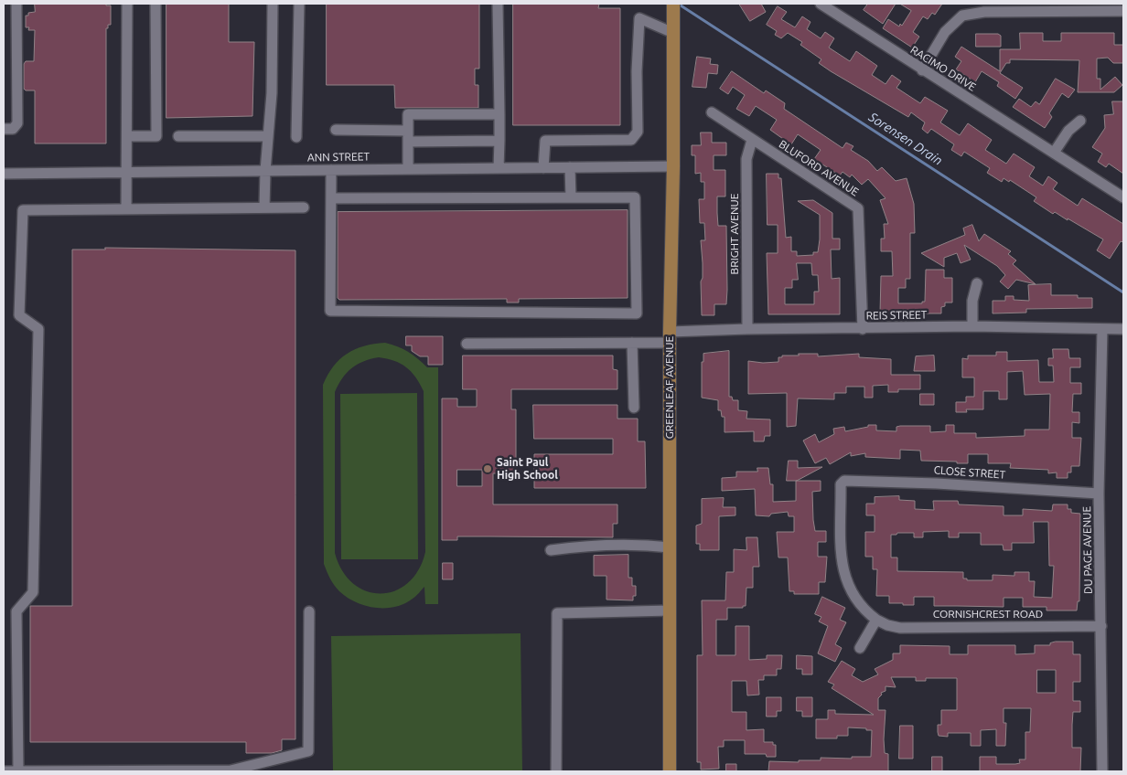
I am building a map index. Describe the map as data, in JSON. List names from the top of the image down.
{
  "streets": {
    "main road": ["GREENLEAF AVENUE"],
    "street": [
      "RACIMO DRIVE",
      "ANN STREET",
      "BLUFORD AVENUE",
      "BRIGHT AVENUE",
      "REIS STREET",
      "CLOSE STREET",
      "DU PAGE AVENUE",
      "CORNISHCREST ROAD"
    ]
  },
  "crossings": [
    ["ANN STREET", "GREENLEAF AVENUE"],
    ["BLUFORD AVENUE", "BRIGHT AVENUE"],
    ["BLUFORD AVENUE", "REIS STREET"],
    ["BRIGHT AVENUE", "REIS STREET"],
    ["REIS STREET", "GREENLEAF AVENUE"],
    ["REIS STREET", "DU PAGE AVENUE"],
    ["CLOSE STREET", "DU PAGE AVENUE"],
    ["CLOSE STREET", "CORNISHCREST ROAD"],
    ["DU PAGE AVENUE", "CORNISHCREST ROAD"]
  ],
  "water": ["Sorensen Drain"],
  "places": ["Saint Paul High School"]
}
